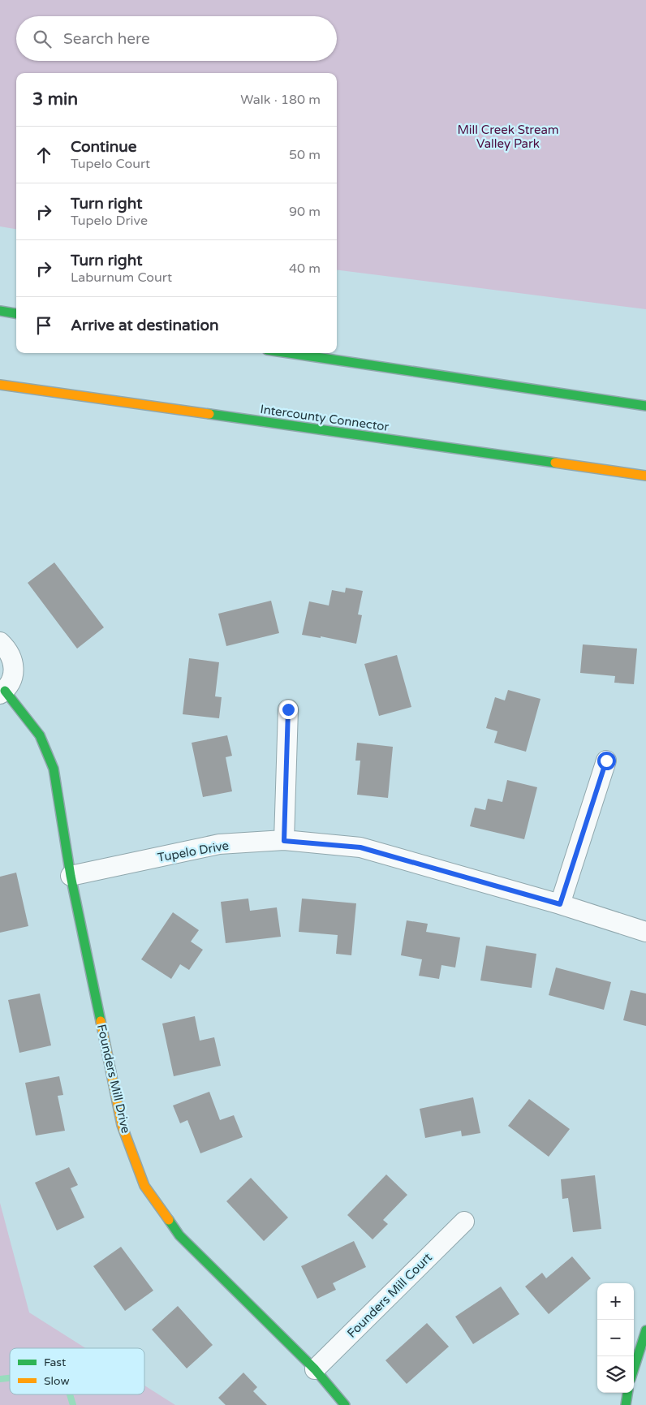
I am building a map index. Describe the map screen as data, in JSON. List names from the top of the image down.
{
  "streets": {
    "main road": ["Intercounty Connector", "Founders Mill Drive"],
    "street": ["Tupelo Drive", "Founders Mill Court"]
  },
  "crossings": [
    ["Tupelo Drive", "Founders Mill Drive"],
    ["Founders Mill Drive", "Founders Mill Court"]
  ],
  "parks": ["Mill Creek Stream Valley Park"],
  "legend": ["Fast", "Slow"],
  "page": {
    "search": "Search here",
    "heading": ["3 min", "Walk · 180 m"],
    "list": [
      ["Continue", "Tupelo Court", "50 m"],
      ["Turn right", "Tupelo Drive", "90 m"],
      ["Turn right", "Laburnum Court", "40 m"],
      "Arrive at destination"
    ],
    "map_buttons": ["+", "−"]
  }
}
